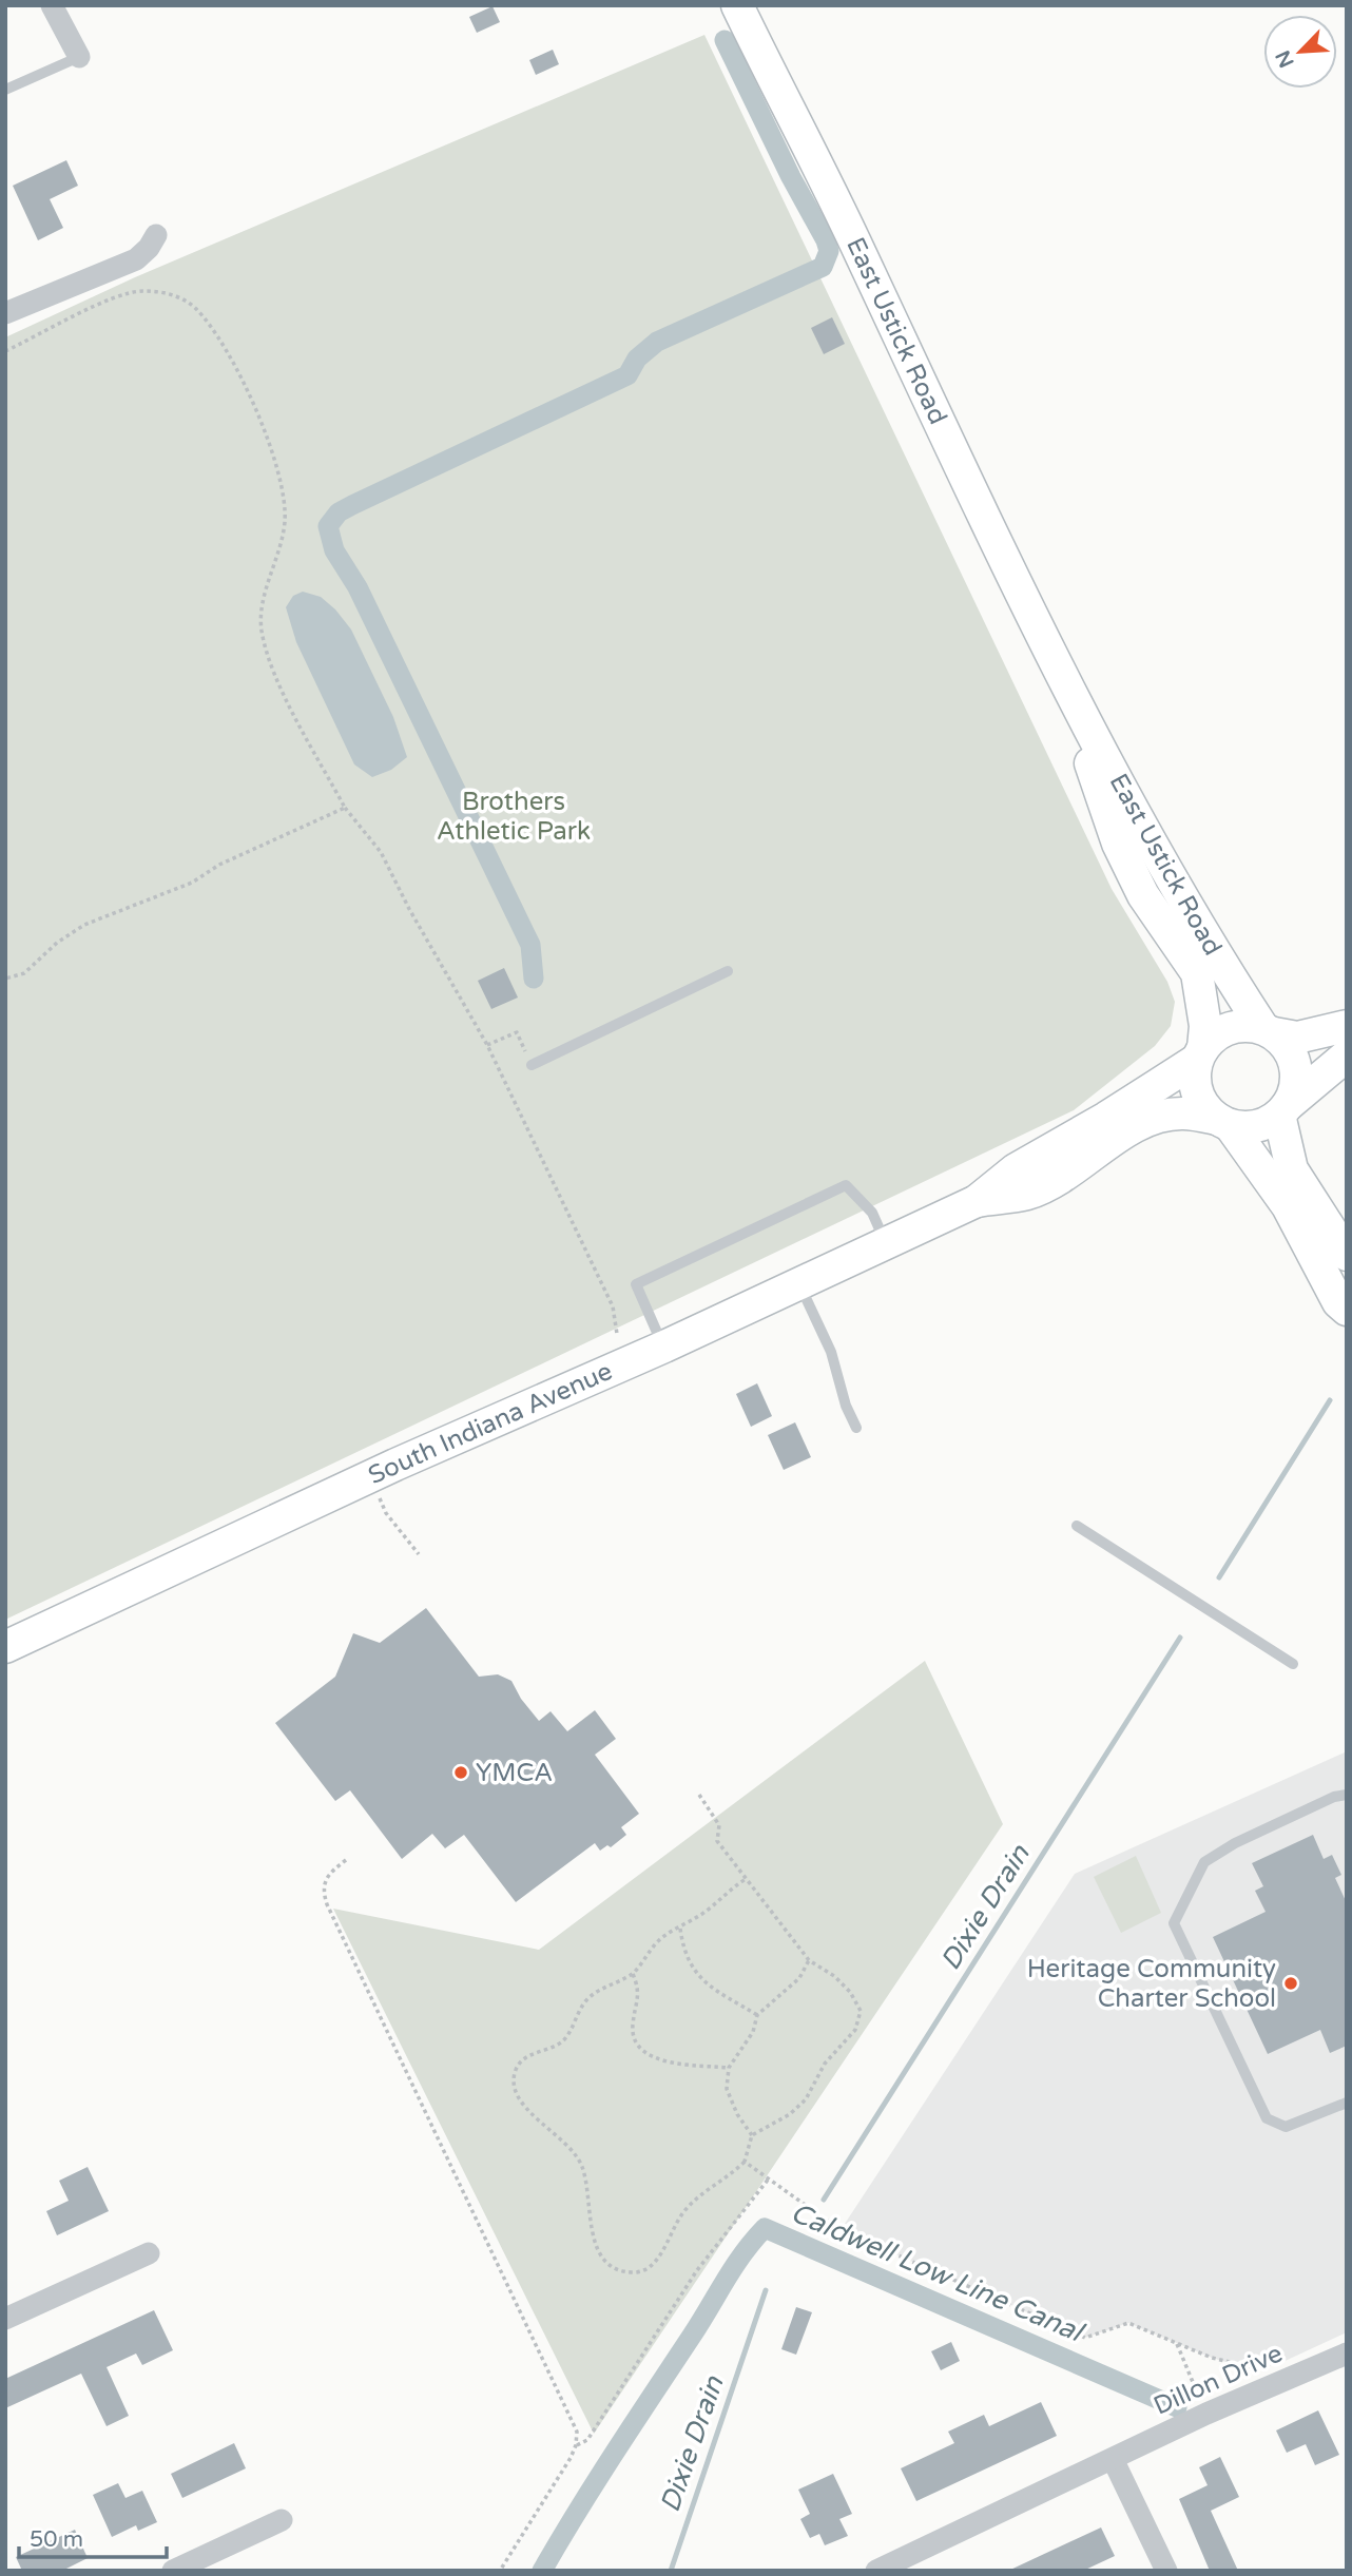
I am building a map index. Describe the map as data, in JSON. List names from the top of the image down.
{
  "streets": {
    "main road": ["East Ustick Road", "South Indiana Avenue"],
    "street": ["Dillon Drive"]
  },
  "crossings": [
    ["East Ustick Road", "South Indiana Avenue"]
  ],
  "water": ["Dixie Drain", "Caldwell Low Line Canal"],
  "parks": ["Brothers Athletic Park"],
  "places": ["YMCA", "Heritage Community Charter School"],
  "scale_bar": "50 m",
  "north": "bottom left"
}
